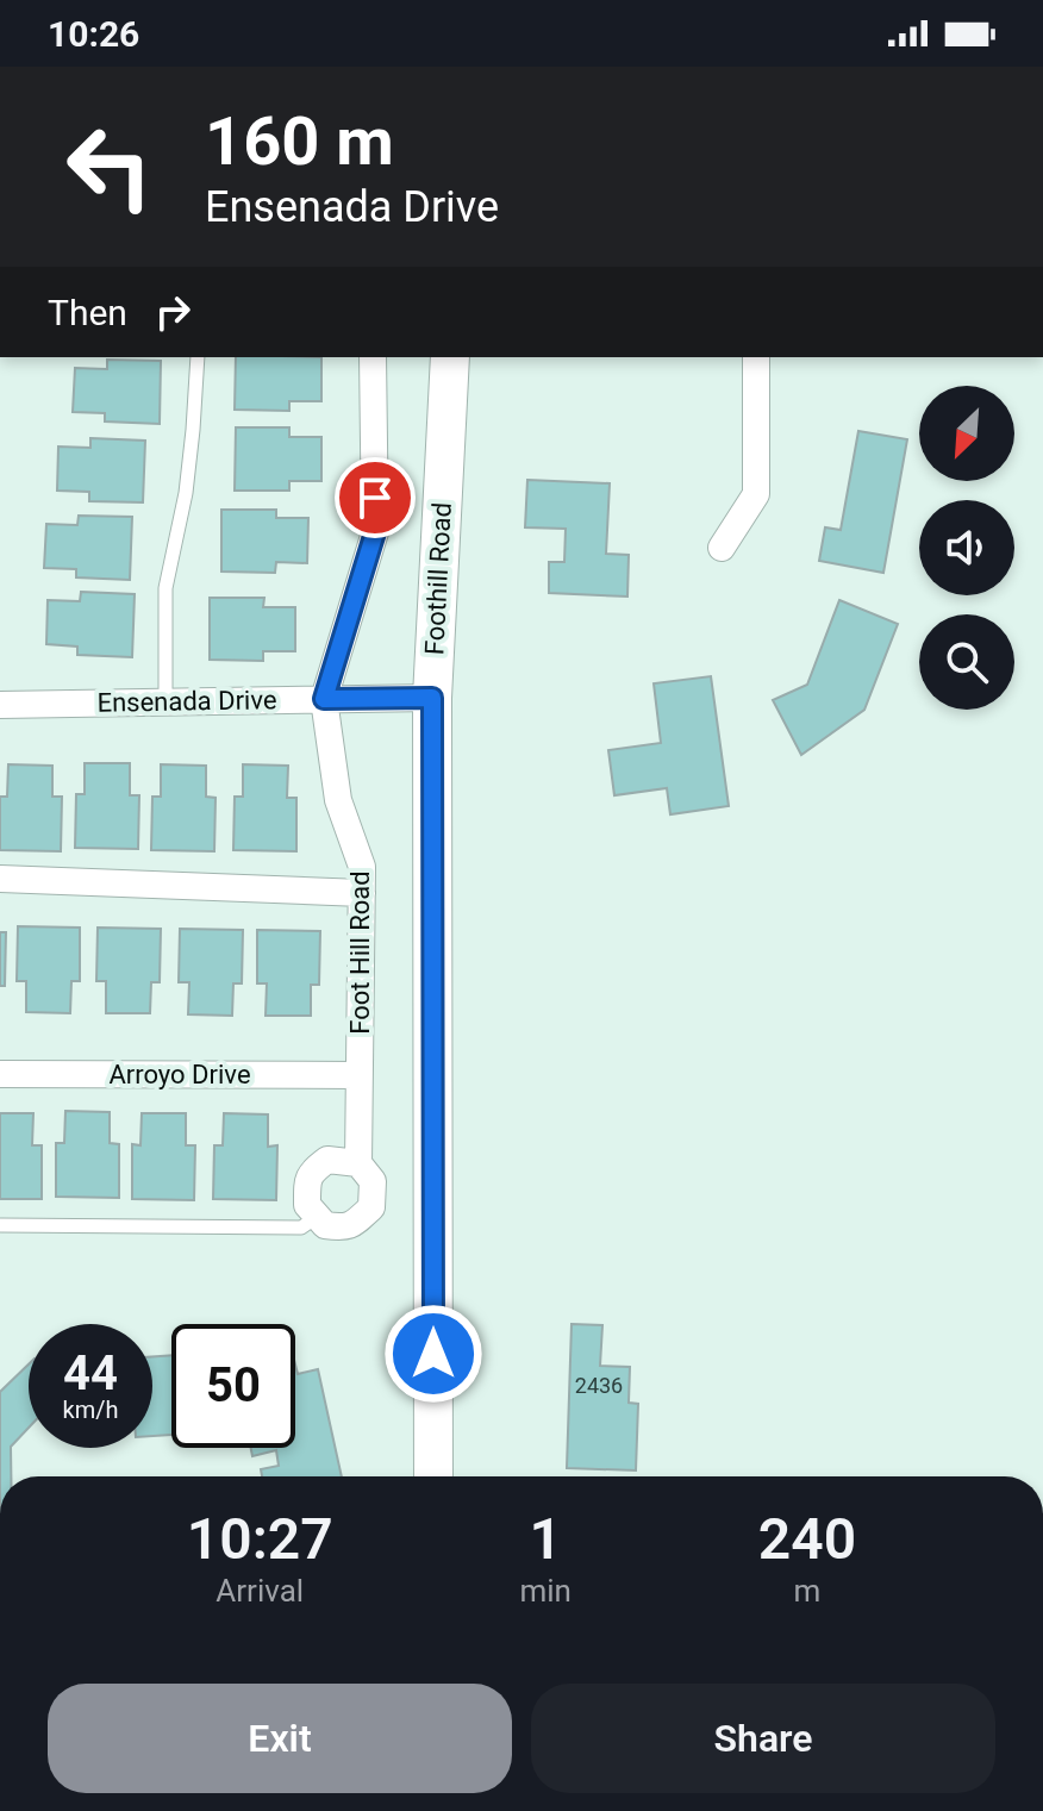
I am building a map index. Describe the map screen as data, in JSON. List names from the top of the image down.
{
  "streets": {
    "main road": ["Foothill Road"],
    "street": ["Ensenada Drive", "Foot Hill Road", "Arroyo Drive"]
  },
  "crossings": [
    ["Foothill Road", "Ensenada Drive"],
    ["Ensenada Drive", "Foot Hill Road"],
    ["Foot Hill Road", "Arroyo Drive"]
  ],
  "house_numbers": ["2436"],
  "north": "bottom left",
  "page": {
    "status": "10:26",
    "turn": ["160 m", "Ensenada Drive"],
    "then": "Then",
    "speed": "44 km/h",
    "limit": "50",
    "eta": [
      "10:27",
      "Arrival",
      "1",
      "min",
      "240",
      "m"
    ],
    "buttons": ["Exit", "Share"]
  }
}
